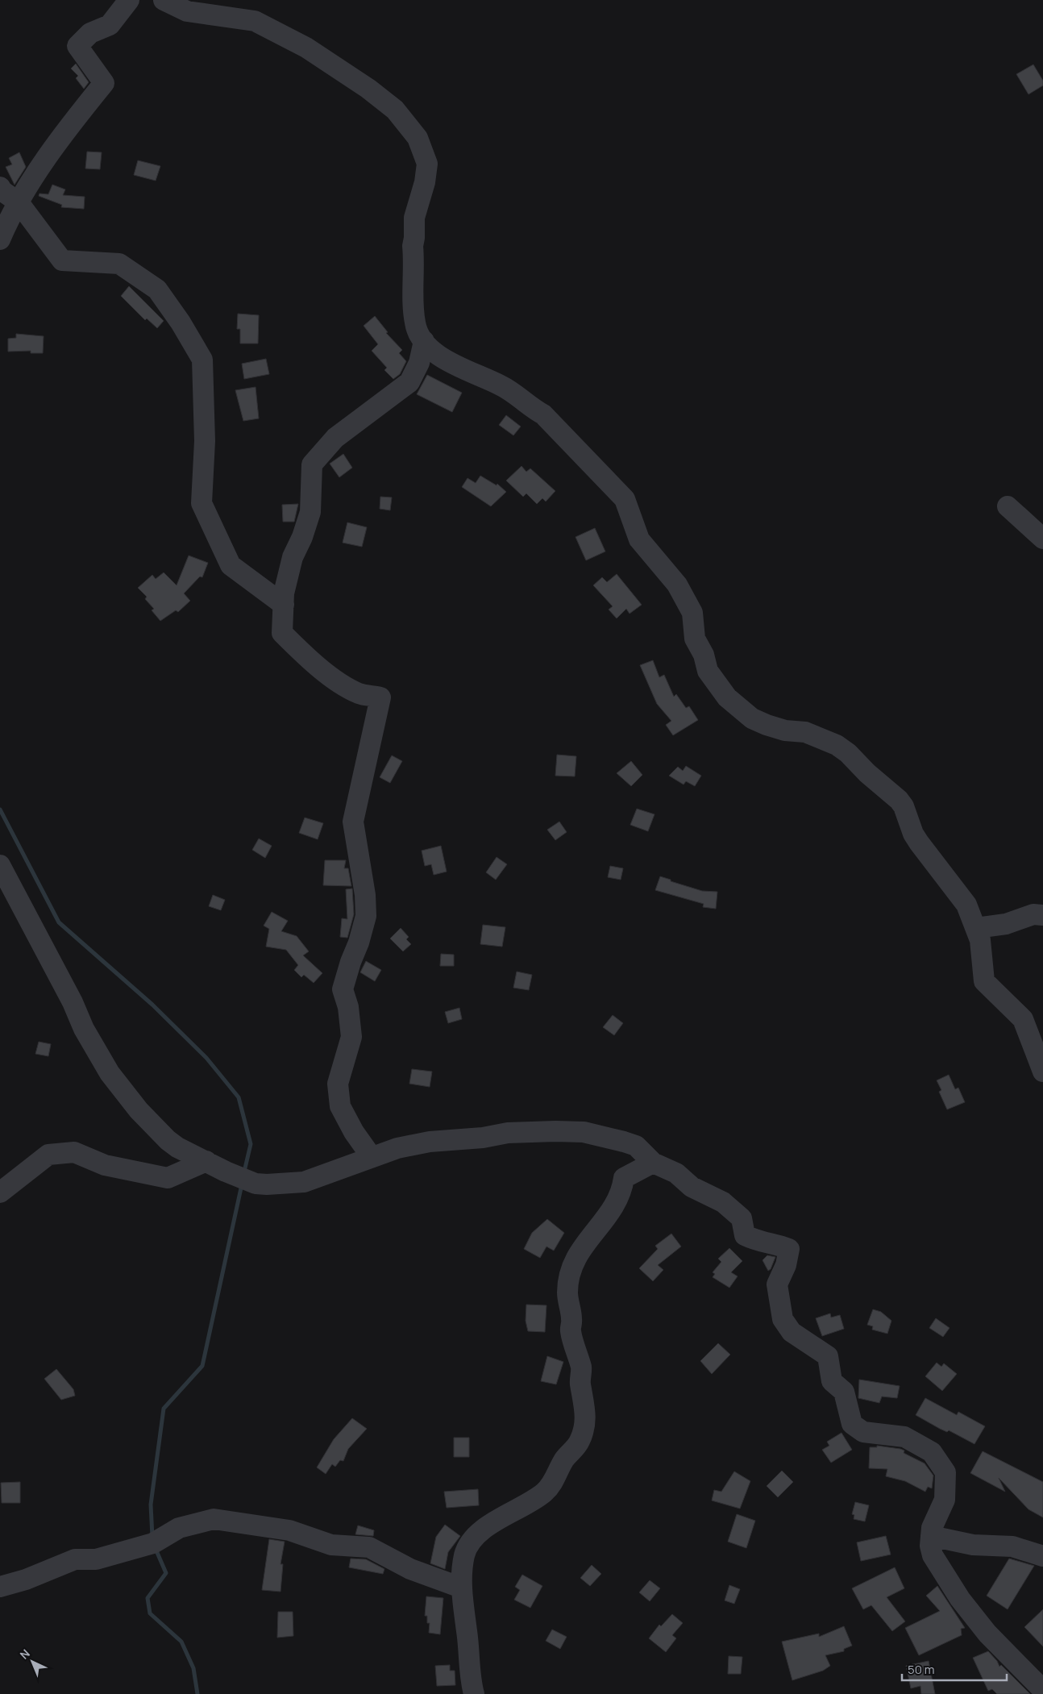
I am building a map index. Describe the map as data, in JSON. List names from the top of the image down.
{
  "scale_bar": "50 m",
  "north": "top left"
}
